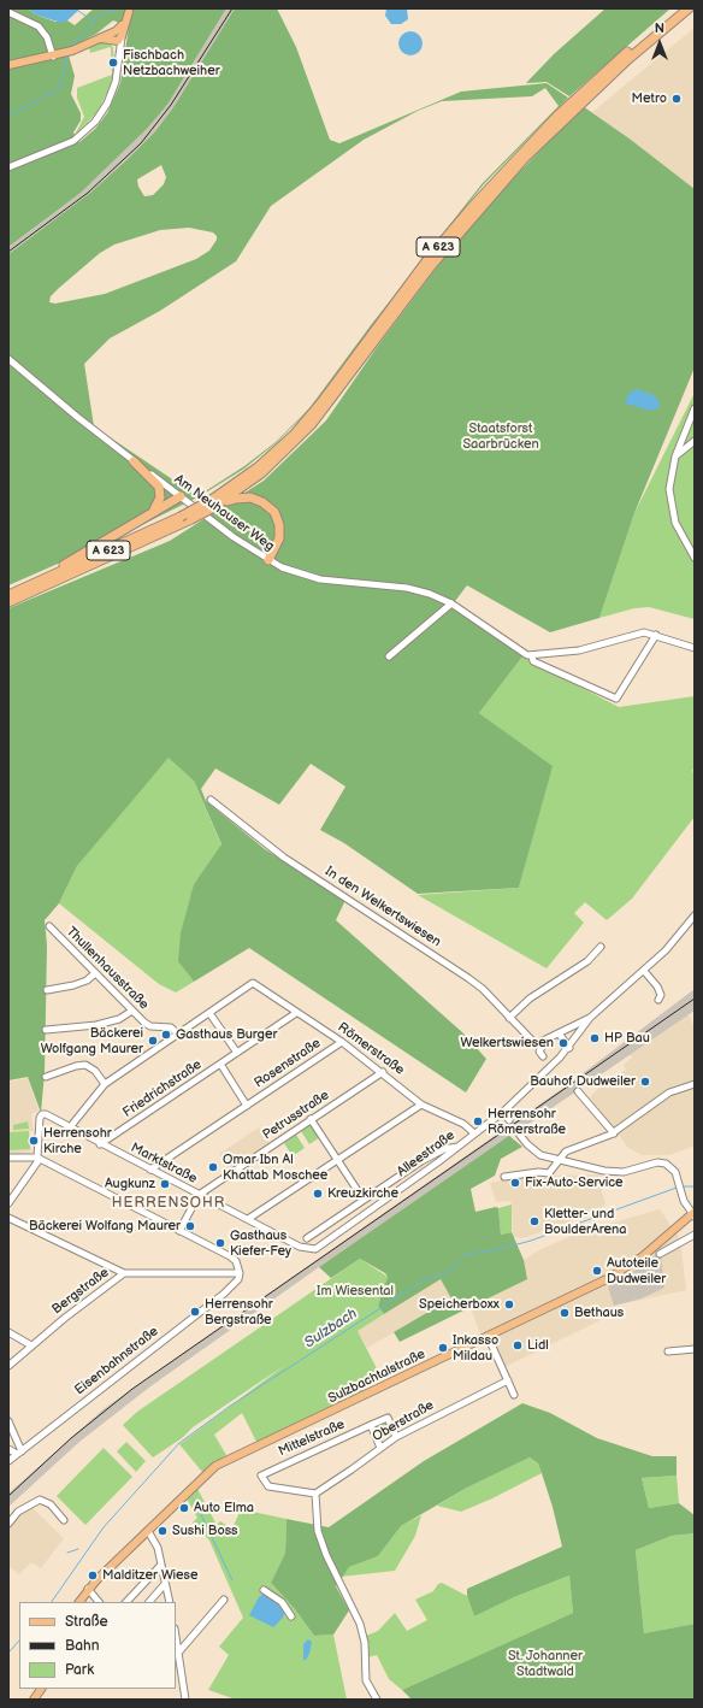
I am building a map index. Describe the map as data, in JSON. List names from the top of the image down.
{
  "streets": {
    "highway": ["A 623"],
    "main road": ["Sulzbachtalstraße"],
    "street": [
      "Am Neuhauser Weg",
      "In den Welkertswiesen",
      "Thullenhausstraße",
      "Römerstraße",
      "Rosenstraße",
      "Friedrichstraße",
      "Petrusstraße",
      "Alleestraße",
      "Marktstraße",
      "Bergstraße",
      "Eisenbahnstraße",
      "Oberstraße",
      "Mittelstraße"
    ]
  },
  "crossings": [
    ["Römerstraße", "Rosenstraße"],
    ["Römerstraße", "Friedrichstraße"],
    ["Römerstraße", "Petrusstraße"],
    ["Römerstraße", "Alleestraße"],
    ["Rosenstraße", "Friedrichstraße"],
    ["Rosenstraße", "Marktstraße"],
    ["Friedrichstraße", "Marktstraße"],
    ["Petrusstraße", "Marktstraße"],
    ["Alleestraße", "Marktstraße"],
    ["Bergstraße", "Eisenbahnstraße"],
    ["Oberstraße", "Mittelstraße"]
  ],
  "districts": ["HERRENSOHR"],
  "water": ["Sulzbach"],
  "parks": ["Staatsforst Saarbrücken", "Im Wiesental", "St. Johanner Stadtwald"],
  "places": [
    "Fischbach Netzbachweiher",
    "Metro",
    "Gasthaus Burger",
    "HP Bau",
    "Bäckerei Wolfgang Maurer",
    "Welkertswiesen",
    "Bauhof Dudweiler",
    "Herrensohr Römerstraße",
    "Herrensohr Kirche",
    "Omar Ibn Al Khattab Moschee",
    "Fix-Auto-Service",
    "Augkunz",
    "Kreuzkirche",
    "Kletter- und BoulderArena",
    "Bäckerei Wolfang Maurer",
    "Gasthaus Kiefer-Fey",
    "Autoteile Dudweiler",
    "Speicherboxx",
    "Herrensohr Bergstraße",
    "Bethaus",
    "Lidl",
    "Inkasso Mildau",
    "Auto Elma",
    "Sushi Boss",
    "Malditzer Wiese"
  ],
  "legend": ["Straße", "Bahn", "Park"],
  "north": "top"
}
